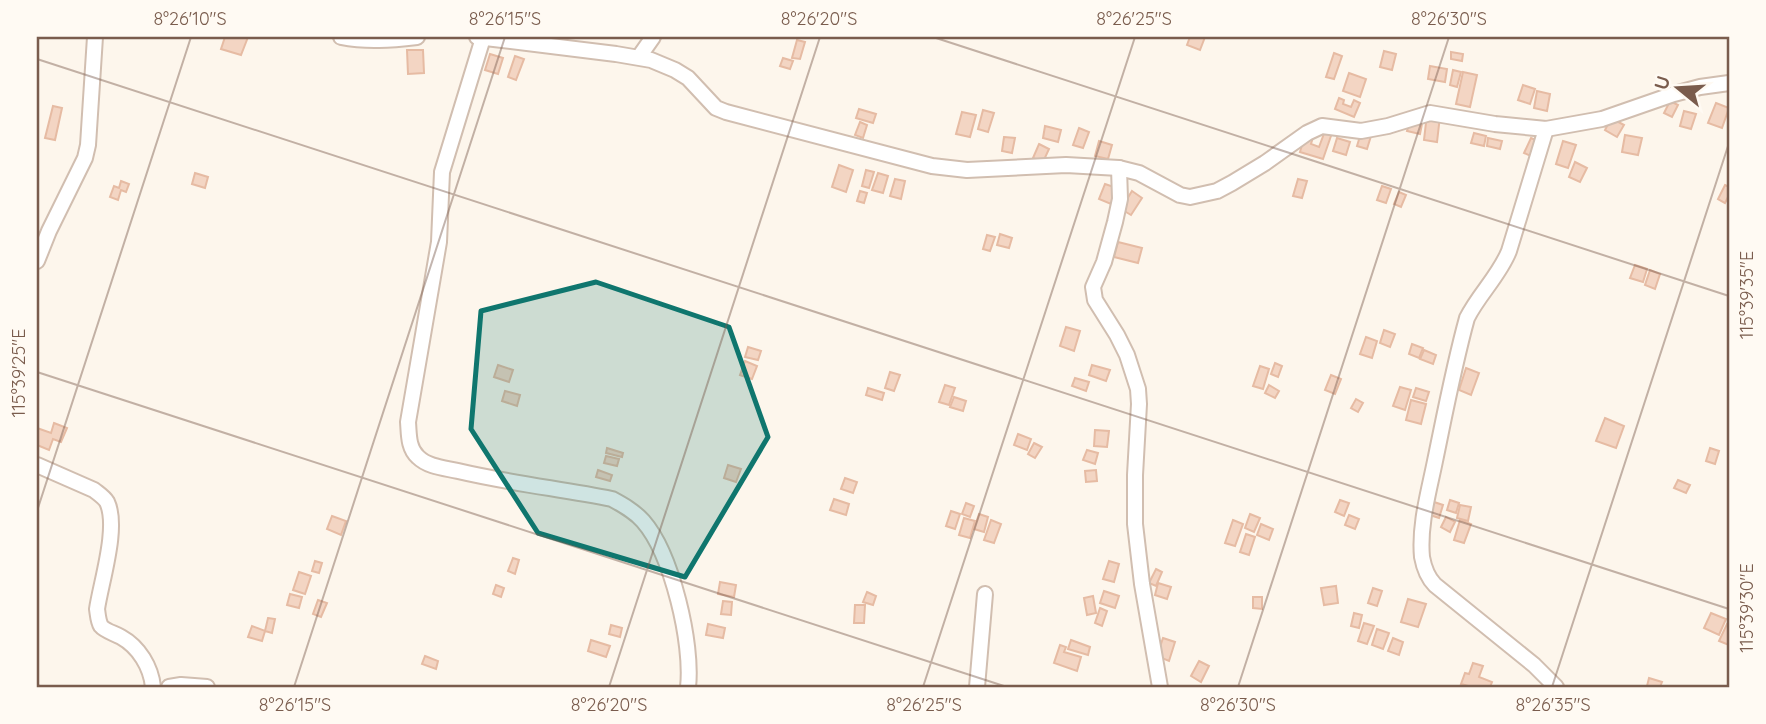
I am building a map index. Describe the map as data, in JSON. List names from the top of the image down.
{
  "north": "left",
  "coordinates": [
    "8°26'10\"S",
    "8°26'15\"S",
    "8°26'20\"S",
    "8°26'25\"S",
    "8°26'30\"S",
    "115°39'35\"E",
    "115°39'25\"E",
    "115°39'30\"E",
    "8°26'35\"S"
  ]
}
